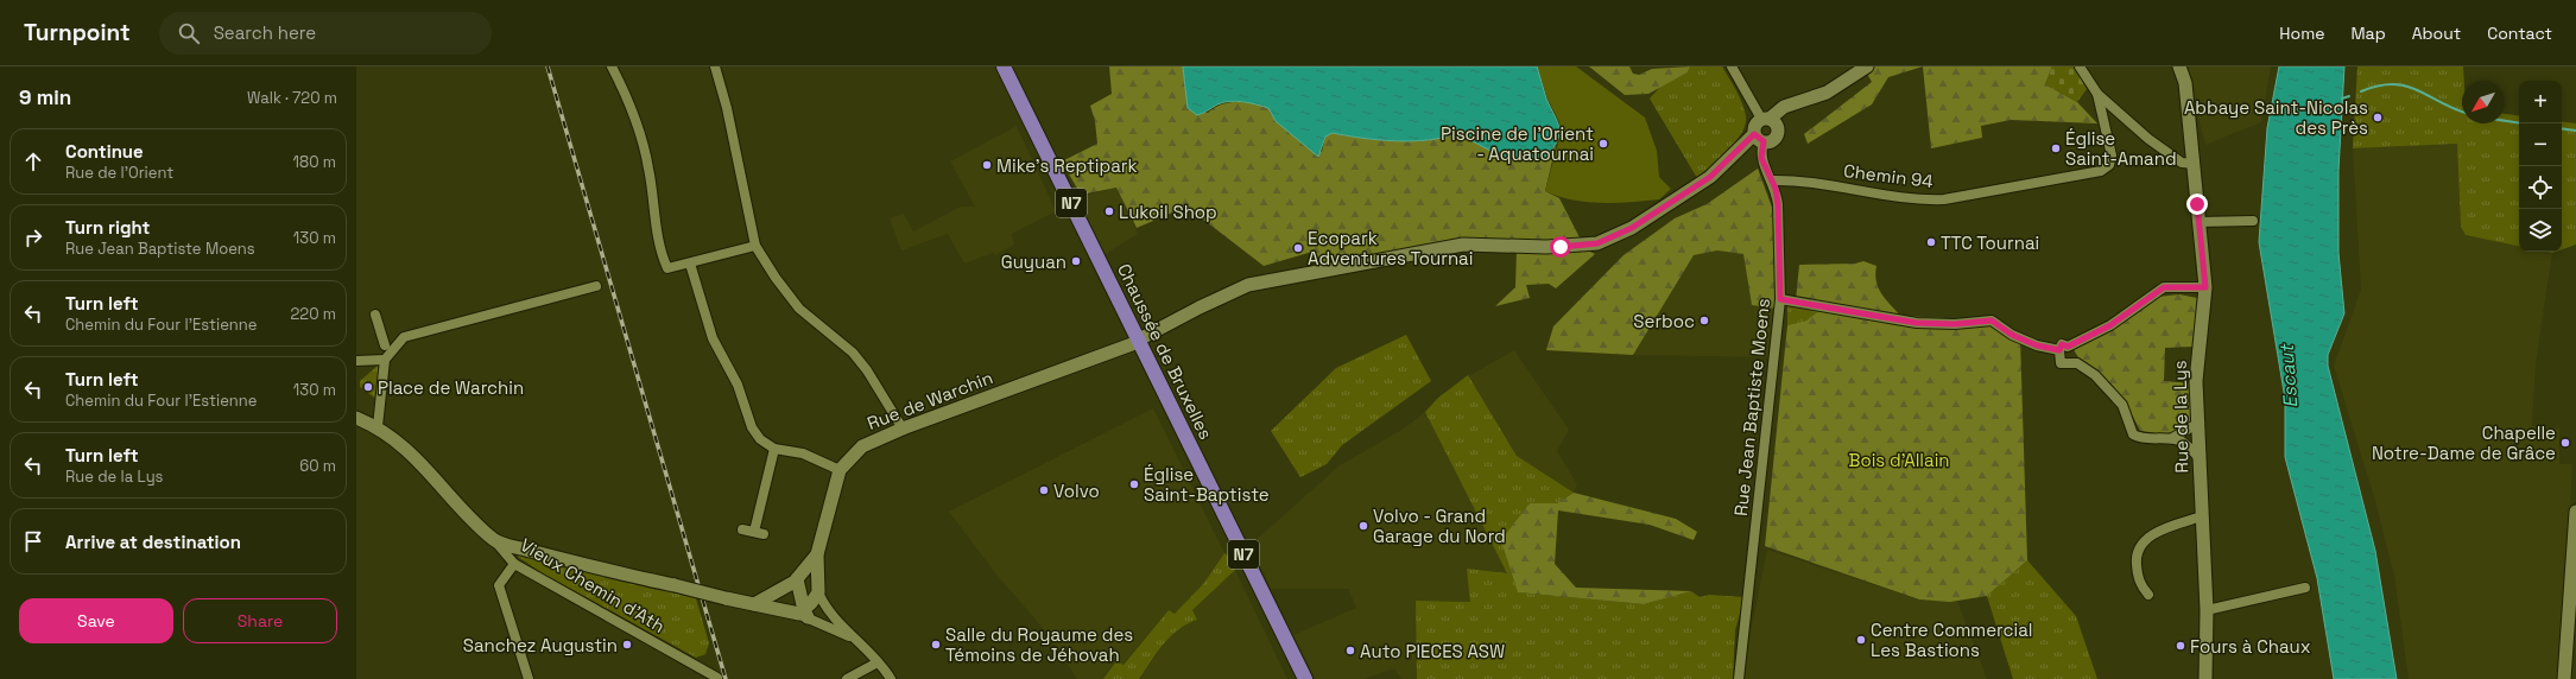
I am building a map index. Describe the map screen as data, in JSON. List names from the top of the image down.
{
  "streets": {
    "main road": ["N7", "Chaussée de Bruxelles"],
    "street": [
      "Chemin 94",
      "Rue de Warchin",
      "Rue Jean Baptiste Moens",
      "Rue de la Lys",
      "Vieux Chemin d'Ath"
    ]
  },
  "crossings": [
    ["Chemin 94", "Rue Jean Baptiste Moens"],
    ["Chaussée de Bruxelles", "Rue de Warchin"],
    ["Rue de Warchin", "Rue Jean Baptiste Moens"]
  ],
  "water": ["Escaut"],
  "parks": ["Bois d'Allain"],
  "places": [
    "Abbaye Saint-Nicolas des Près",
    "Piscine de l'Orient - Aquatournai",
    "Église Saint-Amand",
    "Mike's Reptipark",
    "Lukoil Shop",
    "TTC Tournai",
    "Ecopark Adventures Tournai",
    "Guyuan",
    "Serboc",
    "Place de Warchin",
    "Chapelle Notre-Dame de Grâce",
    "Église Saint-Baptiste",
    "Volvo",
    "Volvo - Grand Garage du Nord",
    "Centre Commercial Les Bastions",
    "Sanchez Augustin",
    "Salle du Royaume des Témoins de Jéhovah",
    "Fours à Chaux",
    "Auto PIECES ASW"
  ],
  "north": "bottom left",
  "page": {
    "header": "Turnpoint",
    "search": "Search here",
    "nav": [
      "Home",
      "Map",
      "About",
      "Contact"
    ],
    "heading": ["9 min", "Walk · 720 m"],
    "map_buttons": ["+", "−"],
    "list": [
      ["Continue", "Rue de l'Orient", "180 m"],
      ["Turn right", "Rue Jean Baptiste Moens", "130 m"],
      ["Turn left", "Chemin du Four l'Estienne", "220 m"],
      ["Turn left", "Chemin du Four l'Estienne", "130 m"],
      ["Turn left", "Rue de la Lys", "60 m"],
      "Arrive at destination"
    ],
    "buttons": ["Save", "Share"]
  }
}
